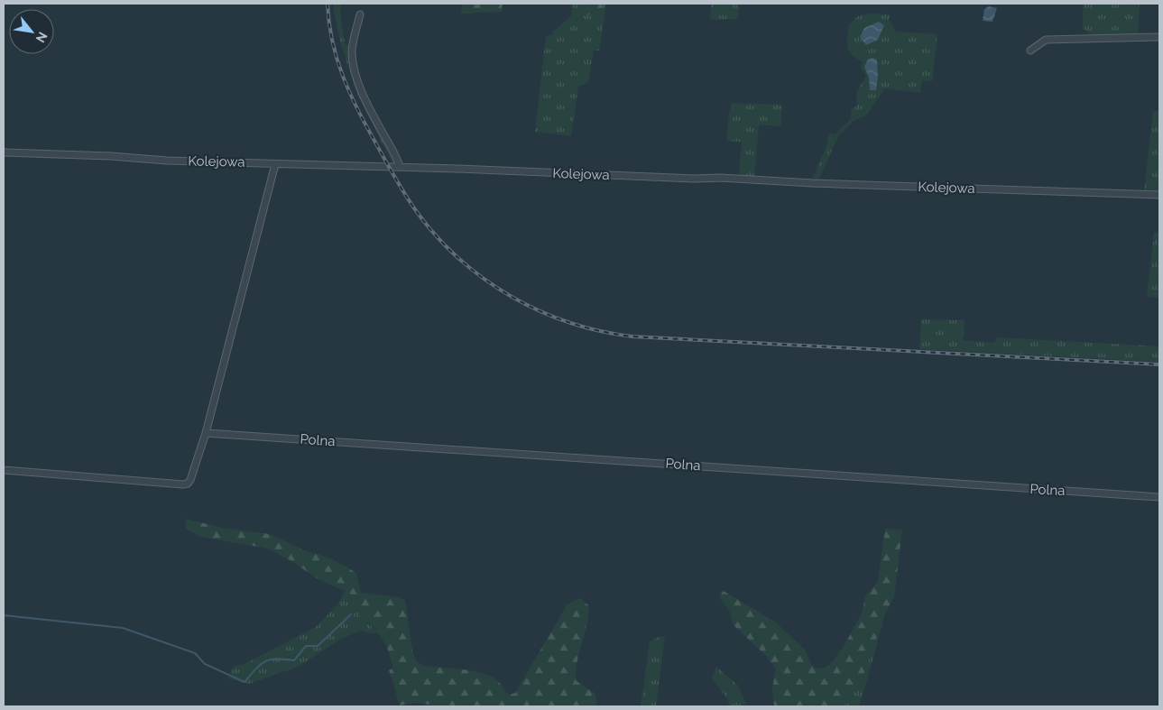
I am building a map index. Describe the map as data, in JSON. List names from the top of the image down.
{
  "streets": {
    "street": ["Kolejowa", "Polna"]
  },
  "north": "bottom right"
}
